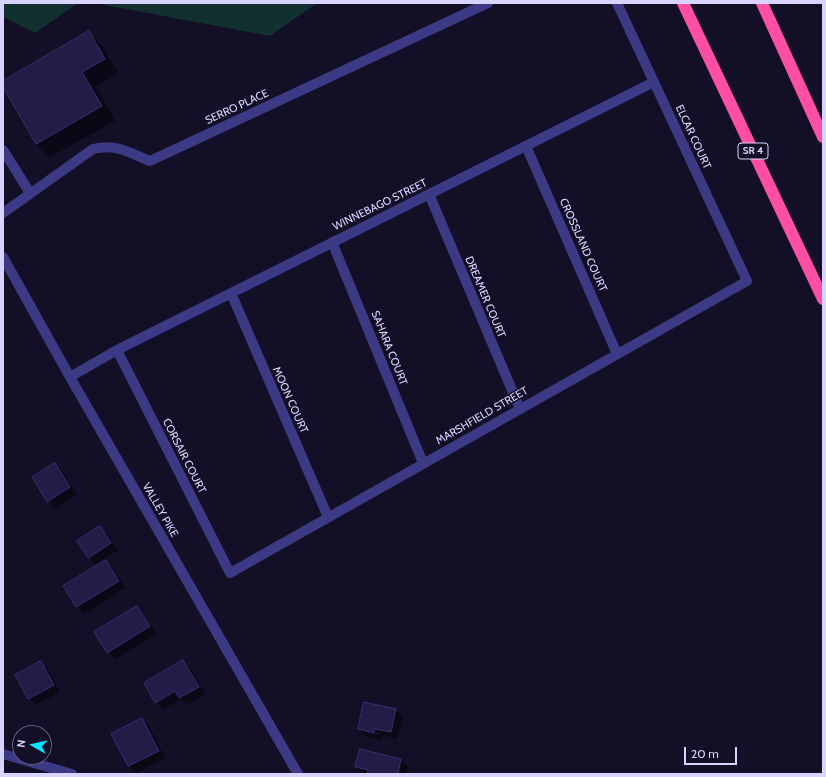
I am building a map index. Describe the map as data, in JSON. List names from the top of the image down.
{
  "streets": {
    "highway": ["SR 4"],
    "street": [
      "SERRO PLACE",
      "ELCAR COURT",
      "WINNEBAGO STREET",
      "CROSSLAND COURT",
      "DREAMER COURT",
      "SAHARA COURT",
      "MOON COURT",
      "MARSHFIELD STREET",
      "CORSAIR COURT",
      "VALLEY PIKE"
    ]
  },
  "crossings": [
    ["ELCAR COURT", "WINNEBAGO STREET"],
    ["ELCAR COURT", "MARSHFIELD STREET"],
    ["WINNEBAGO STREET", "CROSSLAND COURT"],
    ["WINNEBAGO STREET", "DREAMER COURT"],
    ["WINNEBAGO STREET", "SAHARA COURT"],
    ["WINNEBAGO STREET", "MOON COURT"],
    ["WINNEBAGO STREET", "CORSAIR COURT"],
    ["WINNEBAGO STREET", "VALLEY PIKE"],
    ["CROSSLAND COURT", "MARSHFIELD STREET"],
    ["DREAMER COURT", "MARSHFIELD STREET"],
    ["SAHARA COURT", "MARSHFIELD STREET"],
    ["MOON COURT", "MARSHFIELD STREET"],
    ["MARSHFIELD STREET", "CORSAIR COURT"]
  ],
  "scale_bar": "20 m",
  "north": "left"
}
